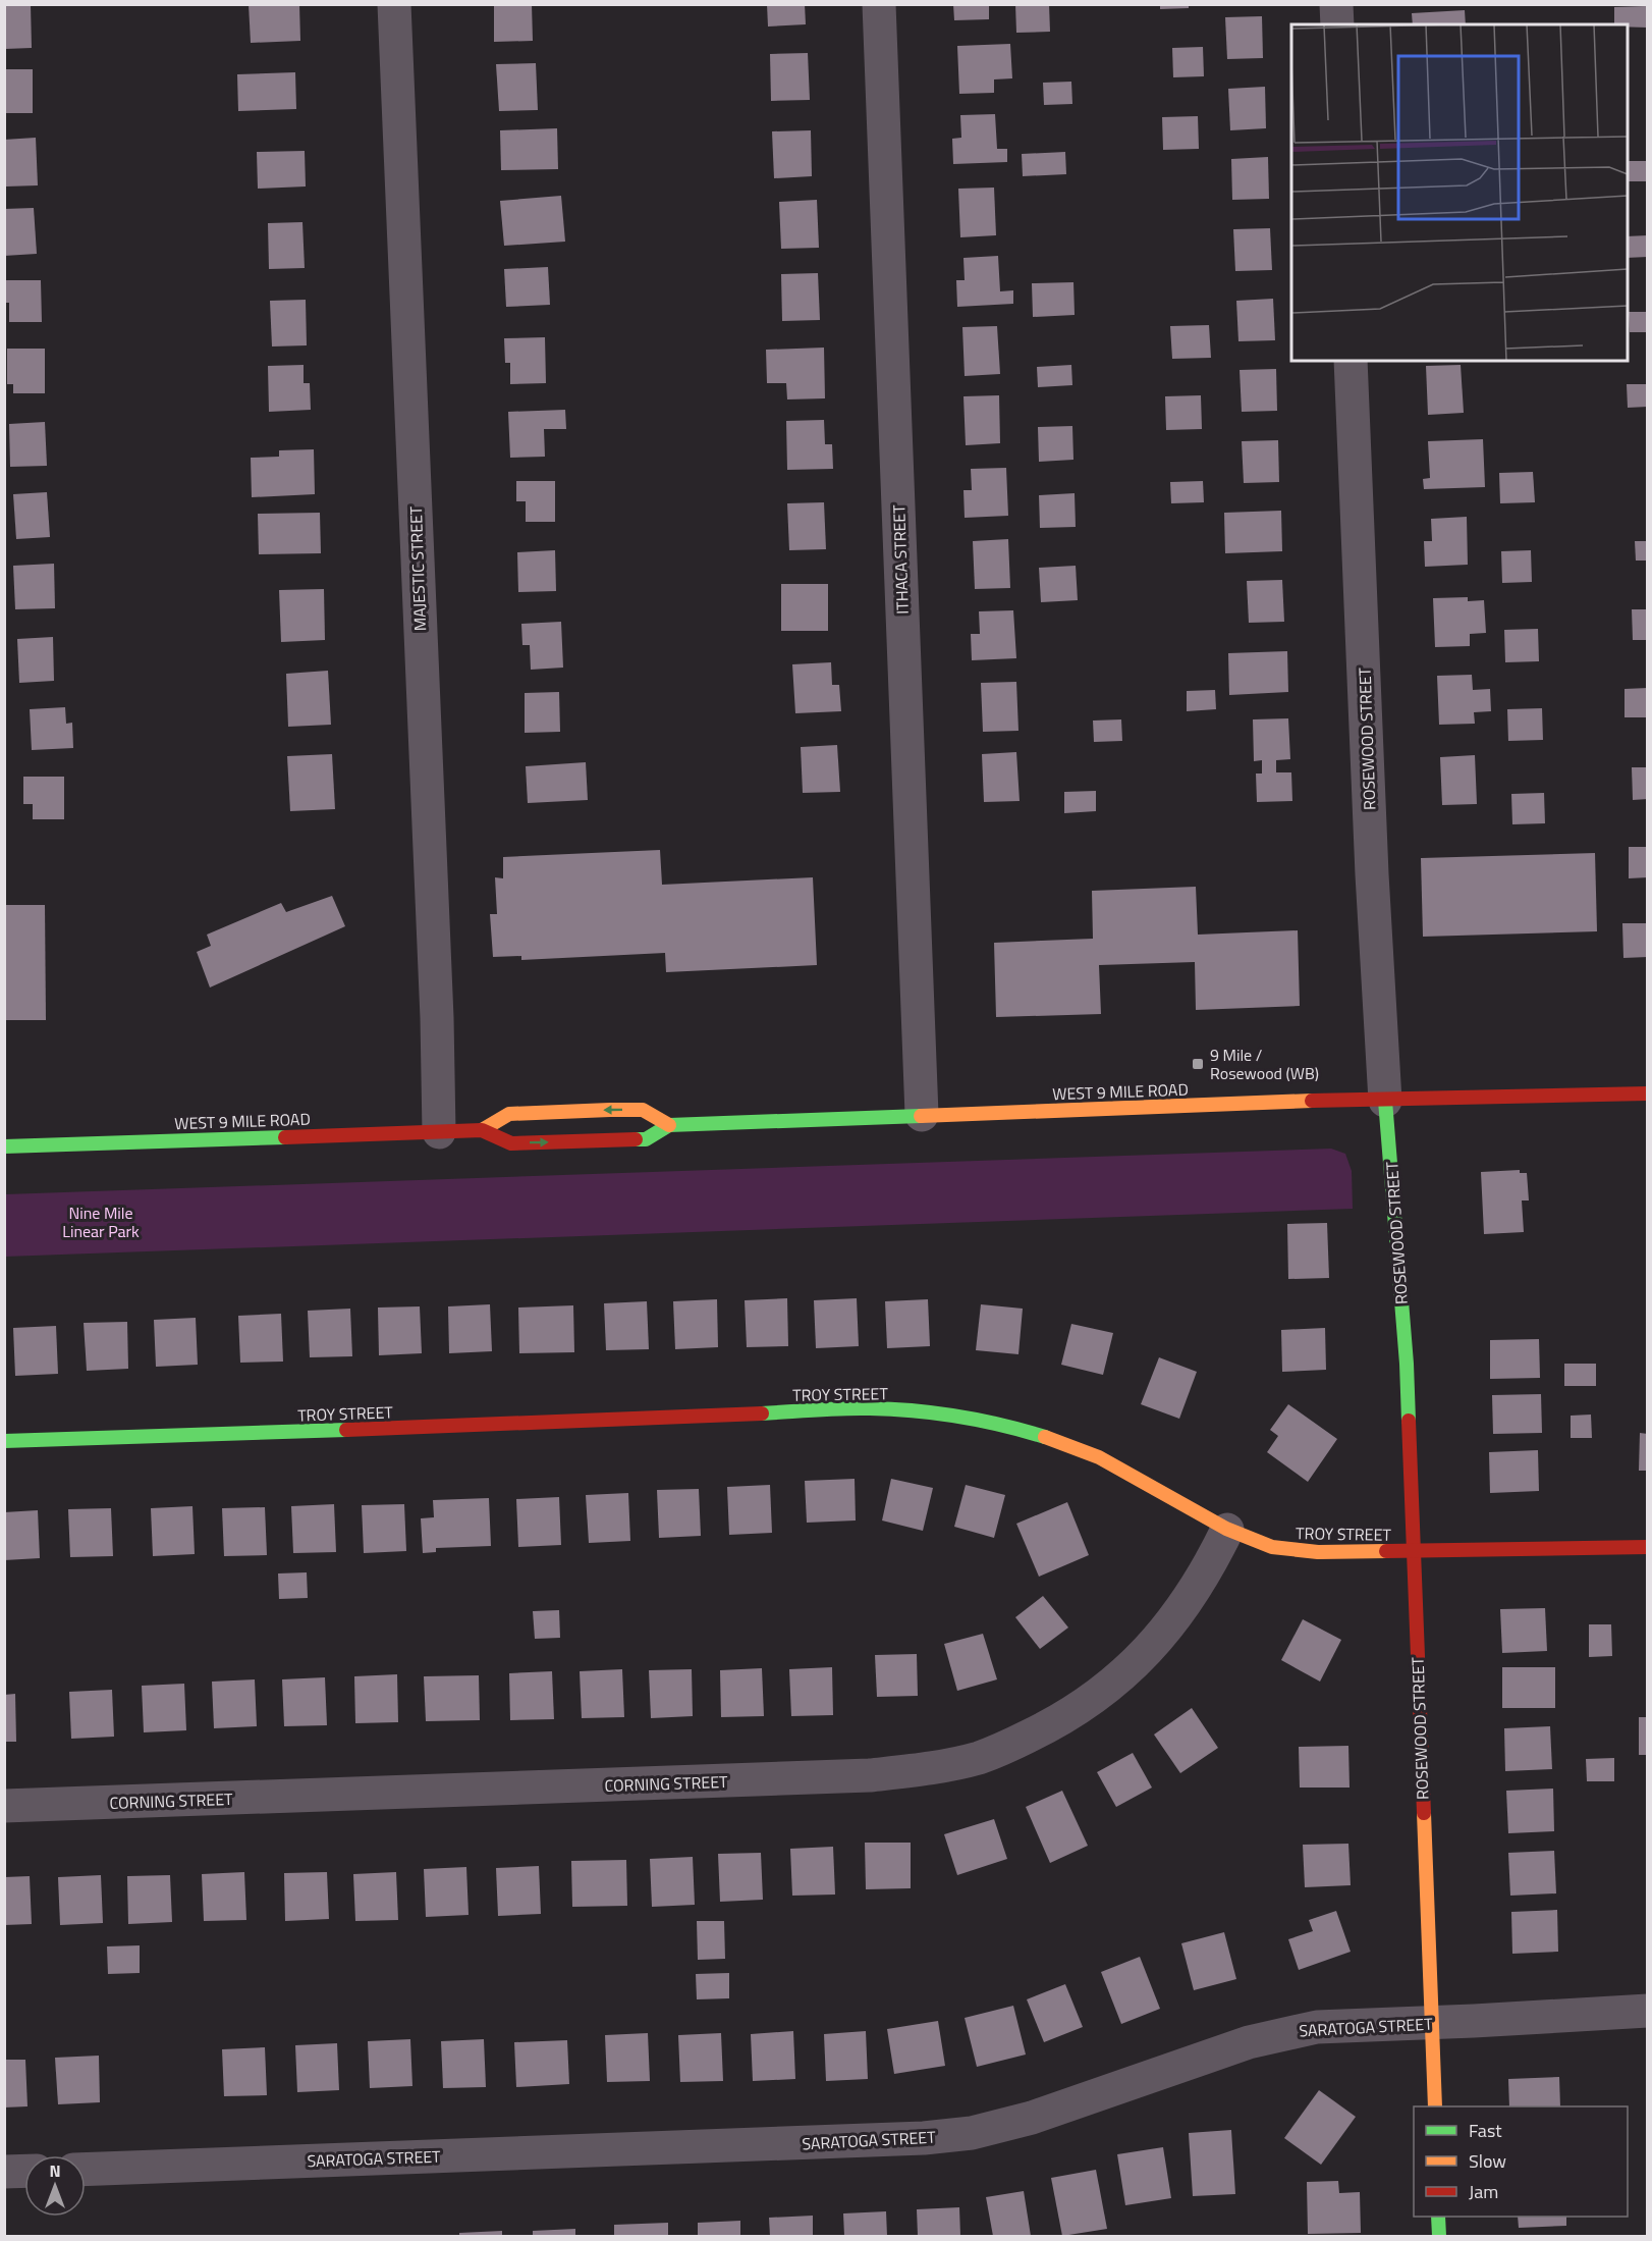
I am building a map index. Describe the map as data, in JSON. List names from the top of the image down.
{
  "streets": {
    "street": [
      "ITHACA STREET",
      "MAJESTIC STREET",
      "ROSEWOOD STREET",
      "WEST 9 MILE ROAD",
      "TROY STREET",
      "CORNING STREET",
      "SARATOGA STREET"
    ]
  },
  "crossings": [
    ["ITHACA STREET", "WEST 9 MILE ROAD"],
    ["MAJESTIC STREET", "WEST 9 MILE ROAD"],
    ["ROSEWOOD STREET", "WEST 9 MILE ROAD"],
    ["ROSEWOOD STREET", "TROY STREET"],
    ["ROSEWOOD STREET", "SARATOGA STREET"],
    ["TROY STREET", "CORNING STREET"]
  ],
  "parks": ["Nine Mile Linear Park"],
  "places": {
    "transit": ["9 Mile / Rosewood (WB)"]
  },
  "legend": ["Fast", "Slow", "Jam"],
  "north": "top"
}
